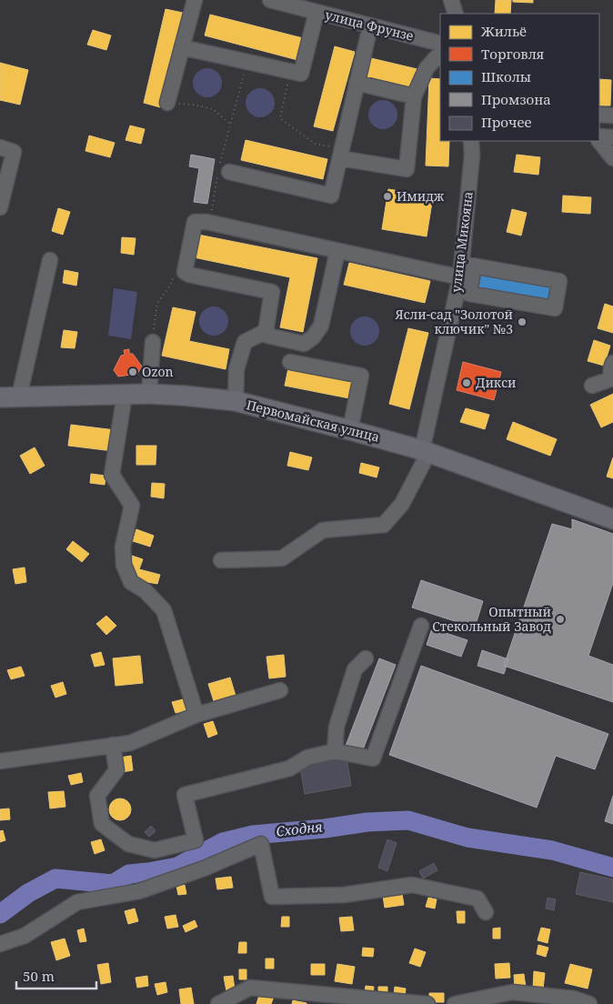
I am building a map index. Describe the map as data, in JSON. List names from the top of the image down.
{
  "streets": {
    "main road": ["Первомайская улица"],
    "street": ["улица Фрунзе", "улица Микояна"]
  },
  "crossings": [
    ["улица Микояна", "Первомайская улица"]
  ],
  "water": ["Сходня"],
  "places": [
    "Имидж",
    "Ясли-сад \"Золотой ключик\" №3",
    "Ozon",
    "Дикси",
    "Опытный Стекольный Завод"
  ],
  "legend": [
    "Жильё",
    "Торговля",
    "Школы",
    "Промзона",
    "Прочее"
  ],
  "scale_bar": "50 m"
}
